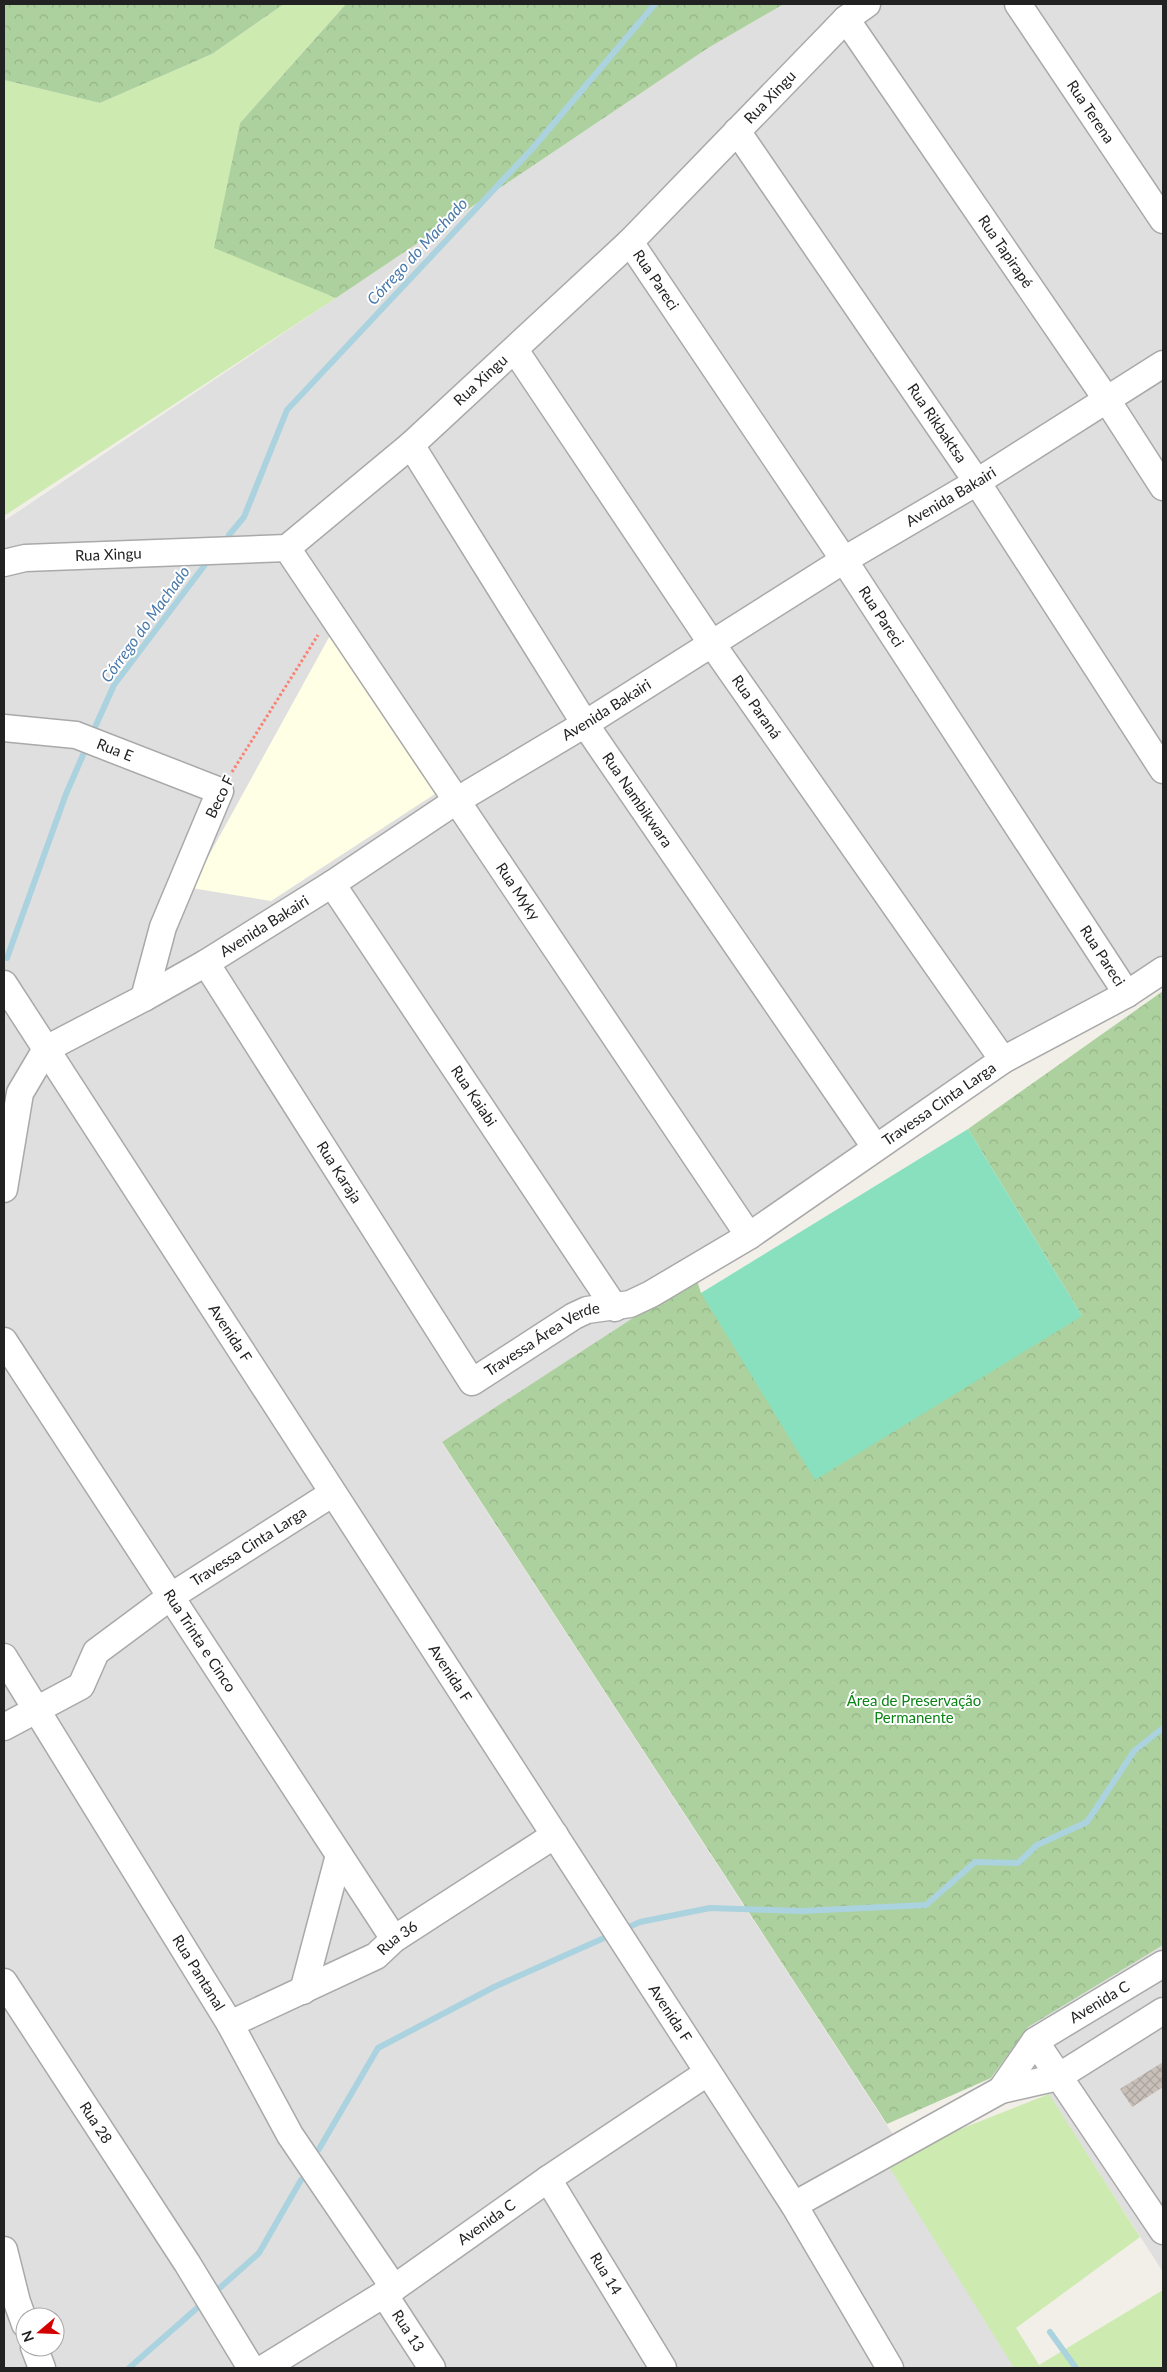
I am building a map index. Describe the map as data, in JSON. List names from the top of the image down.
{
  "streets": {
    "street": [
      "Rua Xingu",
      "Rua Terena",
      "Rua Tapirapé",
      "Rua Pareci",
      "Rua Rikbaktsa",
      "Avenida Bakairi",
      "Rua Paraná",
      "Rua E",
      "Beco F",
      "Rua Nambikwara",
      "Rua Myky",
      "Rua Kaiabi",
      "Travessa Cinta Larga",
      "Rua Karaja",
      "Avenida F",
      "Travessa Área Verde",
      "Rua Trinta e Cinco",
      "Rua 36",
      "Rua Pantanal",
      "Avenida C",
      "Rua 28",
      "Rua 14",
      "Rua 13"
    ]
  },
  "crossings": [
    ["Rua Xingu", "Rua Tapirapé"],
    ["Rua Xingu", "Rua Pareci"],
    ["Rua Xingu", "Rua Rikbaktsa"],
    ["Rua Xingu", "Rua Paraná"],
    ["Rua Xingu", "Rua Nambikwara"],
    ["Rua Xingu", "Rua Myky"],
    ["Rua Tapirapé", "Avenida Bakairi"],
    ["Rua Pareci", "Avenida Bakairi"],
    ["Rua Pareci", "Travessa Cinta Larga"],
    ["Rua Rikbaktsa", "Avenida Bakairi"],
    ["Avenida Bakairi", "Rua Paraná"],
    ["Avenida Bakairi", "Beco F"],
    ["Avenida Bakairi", "Rua Nambikwara"],
    ["Avenida Bakairi", "Rua Myky"],
    ["Avenida Bakairi", "Rua Kaiabi"],
    ["Avenida Bakairi", "Rua Karaja"],
    ["Avenida Bakairi", "Avenida F"],
    ["Rua Paraná", "Travessa Cinta Larga"],
    ["Rua E", "Beco F"],
    ["Beco F", "Rua Myky"],
    ["Rua Nambikwara", "Travessa Cinta Larga"],
    ["Rua Myky", "Travessa Área Verde"],
    ["Rua Kaiabi", "Travessa Área Verde"],
    ["Travessa Cinta Larga", "Avenida F"],
    ["Travessa Cinta Larga", "Rua Trinta e Cinco"],
    ["Travessa Cinta Larga", "Rua Pantanal"],
    ["Rua Karaja", "Travessa Área Verde"],
    ["Avenida F", "Rua 36"],
    ["Avenida F", "Avenida C"],
    ["Rua Trinta e Cinco", "Rua 36"],
    ["Rua 36", "Rua Pantanal"],
    ["Rua Pantanal", "Avenida C"],
    ["Rua Pantanal", "Rua 13"],
    ["Avenida C", "Rua 14"],
    ["Avenida C", "Rua 13"]
  ],
  "water": ["Córrego do Machado"],
  "parks": ["Área de Preservação Permanente"],
  "north": "left"
}
